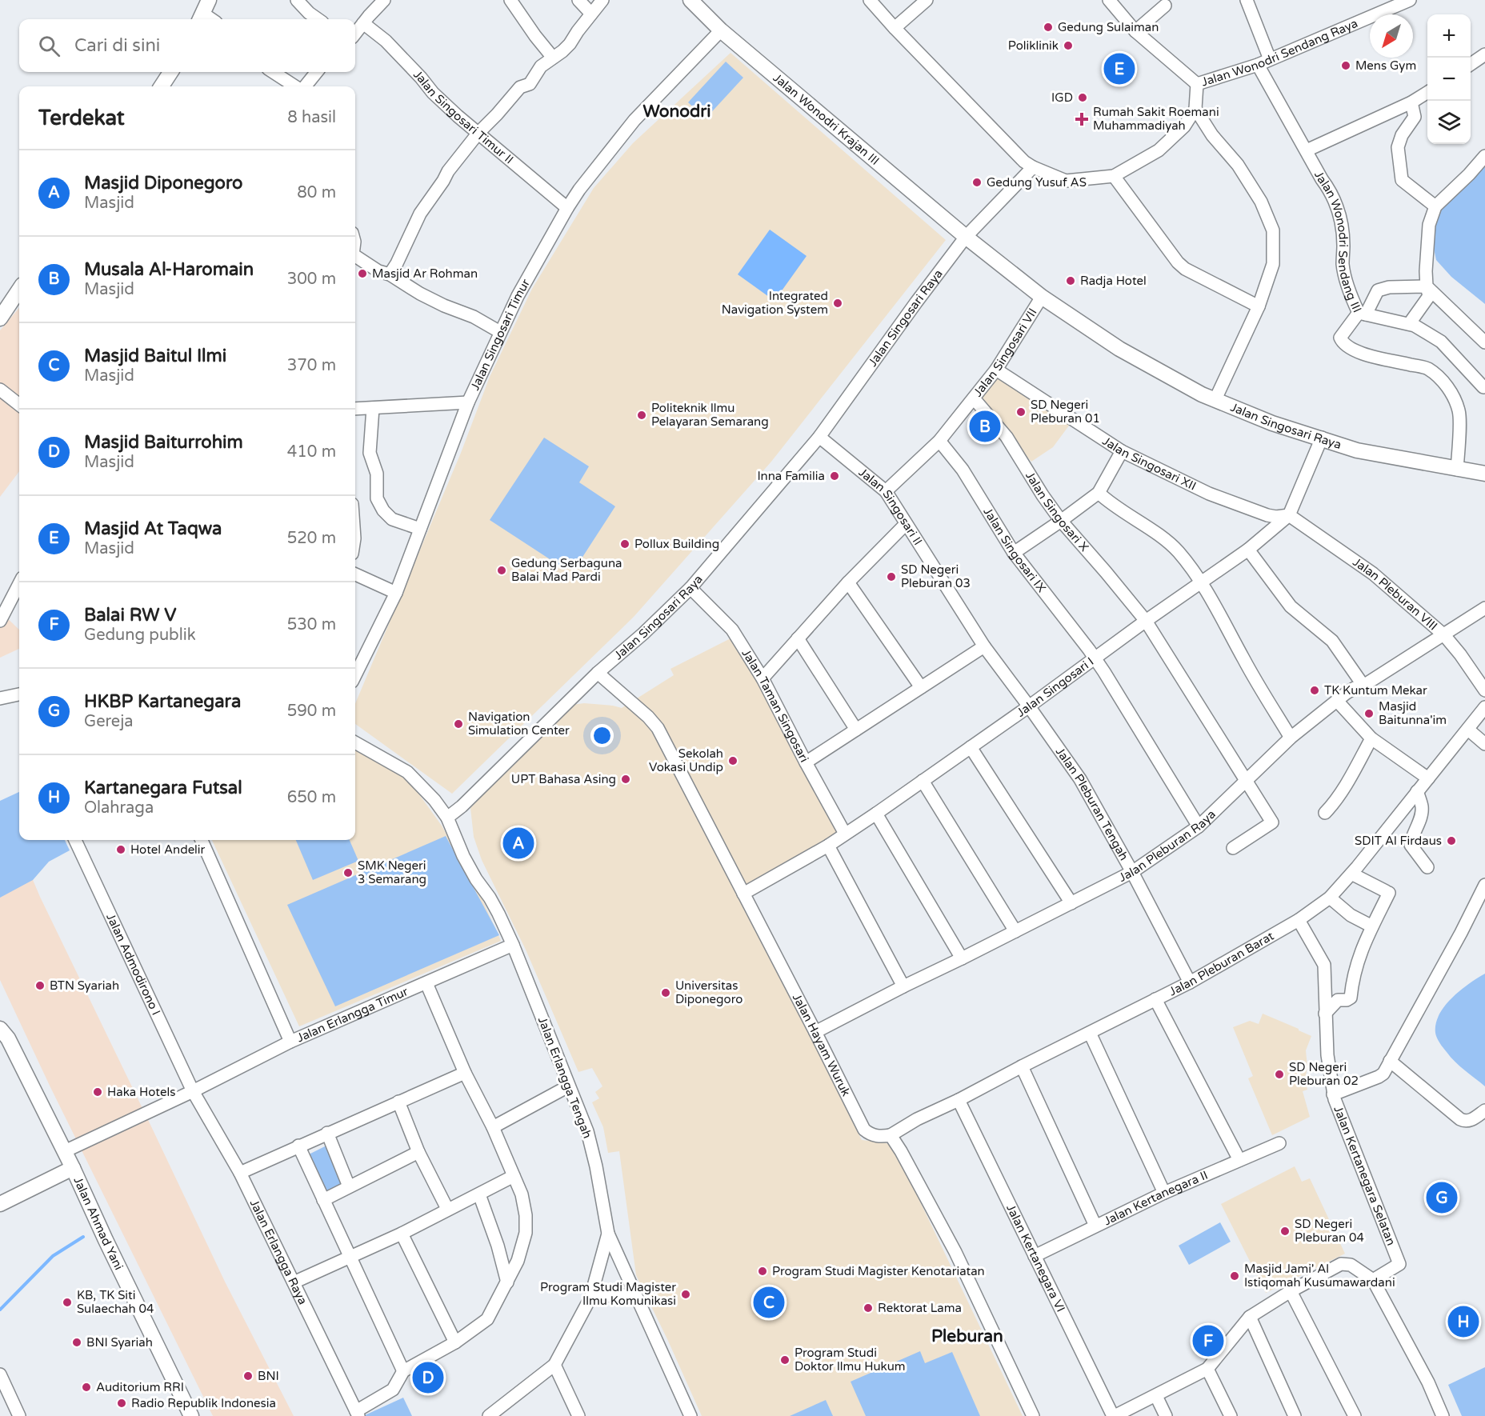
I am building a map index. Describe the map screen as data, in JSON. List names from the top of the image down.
{
  "streets": {
    "main road": ["Jalan Wonodri Krajan III", "Jalan Singosari Raya", "Jalan Ahmad Yani"],
    "street": [
      "Jalan Wonodri Sendang Raya",
      "Jalan Singosari Timur II",
      "Jalan Wonodri Sendang III",
      "Jalan Singosari Timur",
      "Jalan Singosari VII",
      "Jalan Singosari XII",
      "Jalan Singosari II",
      "Jalan Singosari X",
      "Jalan Singosari IX",
      "Jalan Pleburan VIII",
      "Jalan Singosari I",
      "Jalan Taman Singosari",
      "Jalan Pleburan Tengah",
      "Jalan Pleburan Raya",
      "Jalan Pleburan Barat",
      "Jalan Admodirono I",
      "Jalan Erlangga Timur",
      "Jalan Hayam Wuruk",
      "Jalan Erlangga Tengah",
      "Jalan Kertanegara Selatan",
      "Jalan Kertanegara II",
      "Jalan Erlangga Raya",
      "Jalan Kertanegara VI"
    ]
  },
  "crossings": [
    ["Jalan Wonodri Sendang Raya", "Jalan Wonodri Sendang III"],
    ["Jalan Singosari Timur II", "Jalan Singosari Timur"],
    ["Jalan Wonodri Krajan III", "Jalan Singosari Raya"],
    ["Jalan Wonodri Krajan III", "Jalan Singosari Timur"],
    ["Jalan Singosari Raya", "Jalan Singosari VII"],
    ["Jalan Singosari Raya", "Jalan Singosari II"],
    ["Jalan Singosari Raya", "Jalan Singosari I"],
    ["Jalan Singosari Raya", "Jalan Taman Singosari"],
    ["Jalan Singosari Raya", "Jalan Hayam Wuruk"],
    ["Jalan Singosari VII", "Jalan Singosari XII"],
    ["Jalan Singosari VII", "Jalan Singosari II"],
    ["Jalan Singosari VII", "Jalan Singosari X"],
    ["Jalan Singosari VII", "Jalan Singosari IX"],
    ["Jalan Singosari XII", "Jalan Pleburan VIII"],
    ["Jalan Singosari XII", "Jalan Singosari I"],
    ["Jalan Singosari II", "Jalan Singosari I"],
    ["Jalan Singosari II", "Jalan Pleburan Tengah"],
    ["Jalan Singosari X", "Jalan Singosari I"],
    ["Jalan Singosari X", "Jalan Pleburan Raya"],
    ["Jalan Singosari IX", "Jalan Singosari I"],
    ["Jalan Singosari IX", "Jalan Pleburan Raya"],
    ["Jalan Pleburan VIII", "Jalan Singosari I"],
    ["Jalan Pleburan VIII", "Jalan Pleburan Raya"],
    ["Jalan Singosari I", "Jalan Taman Singosari"],
    ["Jalan Singosari I", "Jalan Pleburan Tengah"],
    ["Jalan Singosari I", "Jalan Hayam Wuruk"],
    ["Jalan Pleburan Tengah", "Jalan Pleburan Raya"],
    ["Jalan Pleburan Tengah", "Jalan Pleburan Barat"],
    ["Jalan Pleburan Raya", "Jalan Hayam Wuruk"],
    ["Jalan Pleburan Barat", "Jalan Hayam Wuruk"],
    ["Jalan Pleburan Barat", "Jalan Kertanegara Selatan"],
    ["Jalan Pleburan Barat", "Jalan Kertanegara VI"],
    ["Jalan Admodirono I", "Jalan Erlangga Timur"],
    ["Jalan Admodirono I", "Jalan Erlangga Raya"],
    ["Jalan Erlangga Timur", "Jalan Erlangga Tengah"],
    ["Jalan Erlangga Timur", "Jalan Ahmad Yani"],
    ["Jalan Erlangga Timur", "Jalan Erlangga Raya"],
    ["Jalan Kertanegara II", "Jalan Kertanegara VI"]
  ],
  "districts": ["Wonodri", "Pleburan"],
  "places": {
    "other": [
      "Gedung Sulaiman",
      "Poliklinik",
      "Mens Gym",
      "IGD",
      "Gedung Yusuf AS",
      "Masjid Ar Rohman",
      "Radja Hotel",
      "Integrated Navigation System",
      "SD Negeri Pleburan 01",
      "Politeknik Ilmu Pelayaran Semarang",
      "Inna Familia",
      "Pollux Building",
      "Gedung Serbaguna Balai Mad Pardi",
      "SD Negeri Pleburan 03",
      "TK Kuntum Mekar",
      "Masjid Baitunna'im",
      "Navigation Simulation Center",
      "Sekolah Vokasi Undip",
      "UPT Bahasa Asing",
      "SDIT Al Firdaus",
      "Hotel Andelir",
      "SMK Negeri 3 Semarang",
      "BTN Syariah",
      "Universitas Diponegoro",
      "SD Negeri Pleburan 02",
      "Haka Hotels",
      "SD Negeri Pleburan 04",
      "Program Studi Magister Kenotariatan",
      "Masjid Jami' Al Istiqomah Kusumawardani",
      "Program Studi Magister Ilmu Komunikasi",
      "KB, TK Siti Sulaechah 04",
      "Rektorat Lama",
      "BNI Syariah",
      "Program Studi Doktor Ilmu Hukum",
      "BNI",
      "Auditorium RRI",
      "Radio Republik Indonesia"
    ],
    "health": ["Rumah Sakit Roemani Muhammadiyah"]
  },
  "north": "bottom left",
  "page": {
    "map_buttons": ["+", "−"],
    "search": "Cari di sini",
    "pins": [
      "E",
      "B",
      "A",
      "G",
      "C",
      "H",
      "F",
      "D"
    ],
    "heading": ["Terdekat", "8 hasil"],
    "list": [
      {
        "mark": "A",
        "name": "Masjid Diponegoro",
        "note": "Masjid",
        "value": "80 m"
      },
      {
        "mark": "B",
        "name": "Musala Al-Haromain",
        "note": "Masjid",
        "value": "300 m"
      },
      {
        "mark": "C",
        "name": "Masjid Baitul Ilmi",
        "note": "Masjid",
        "value": "370 m"
      },
      {
        "mark": "D",
        "name": "Masjid Baiturrohim",
        "note": "Masjid",
        "value": "410 m"
      },
      {
        "mark": "E",
        "name": "Masjid At Taqwa",
        "note": "Masjid",
        "value": "520 m"
      },
      {
        "mark": "F",
        "name": "Balai RW V",
        "note": "Gedung publik",
        "value": "530 m"
      },
      {
        "mark": "G",
        "name": "HKBP Kartanegara",
        "note": "Gereja",
        "value": "590 m"
      },
      {
        "mark": "H",
        "name": "Kartanegara Futsal",
        "note": "Olahraga",
        "value": "650 m"
      }
    ]
  }
}
